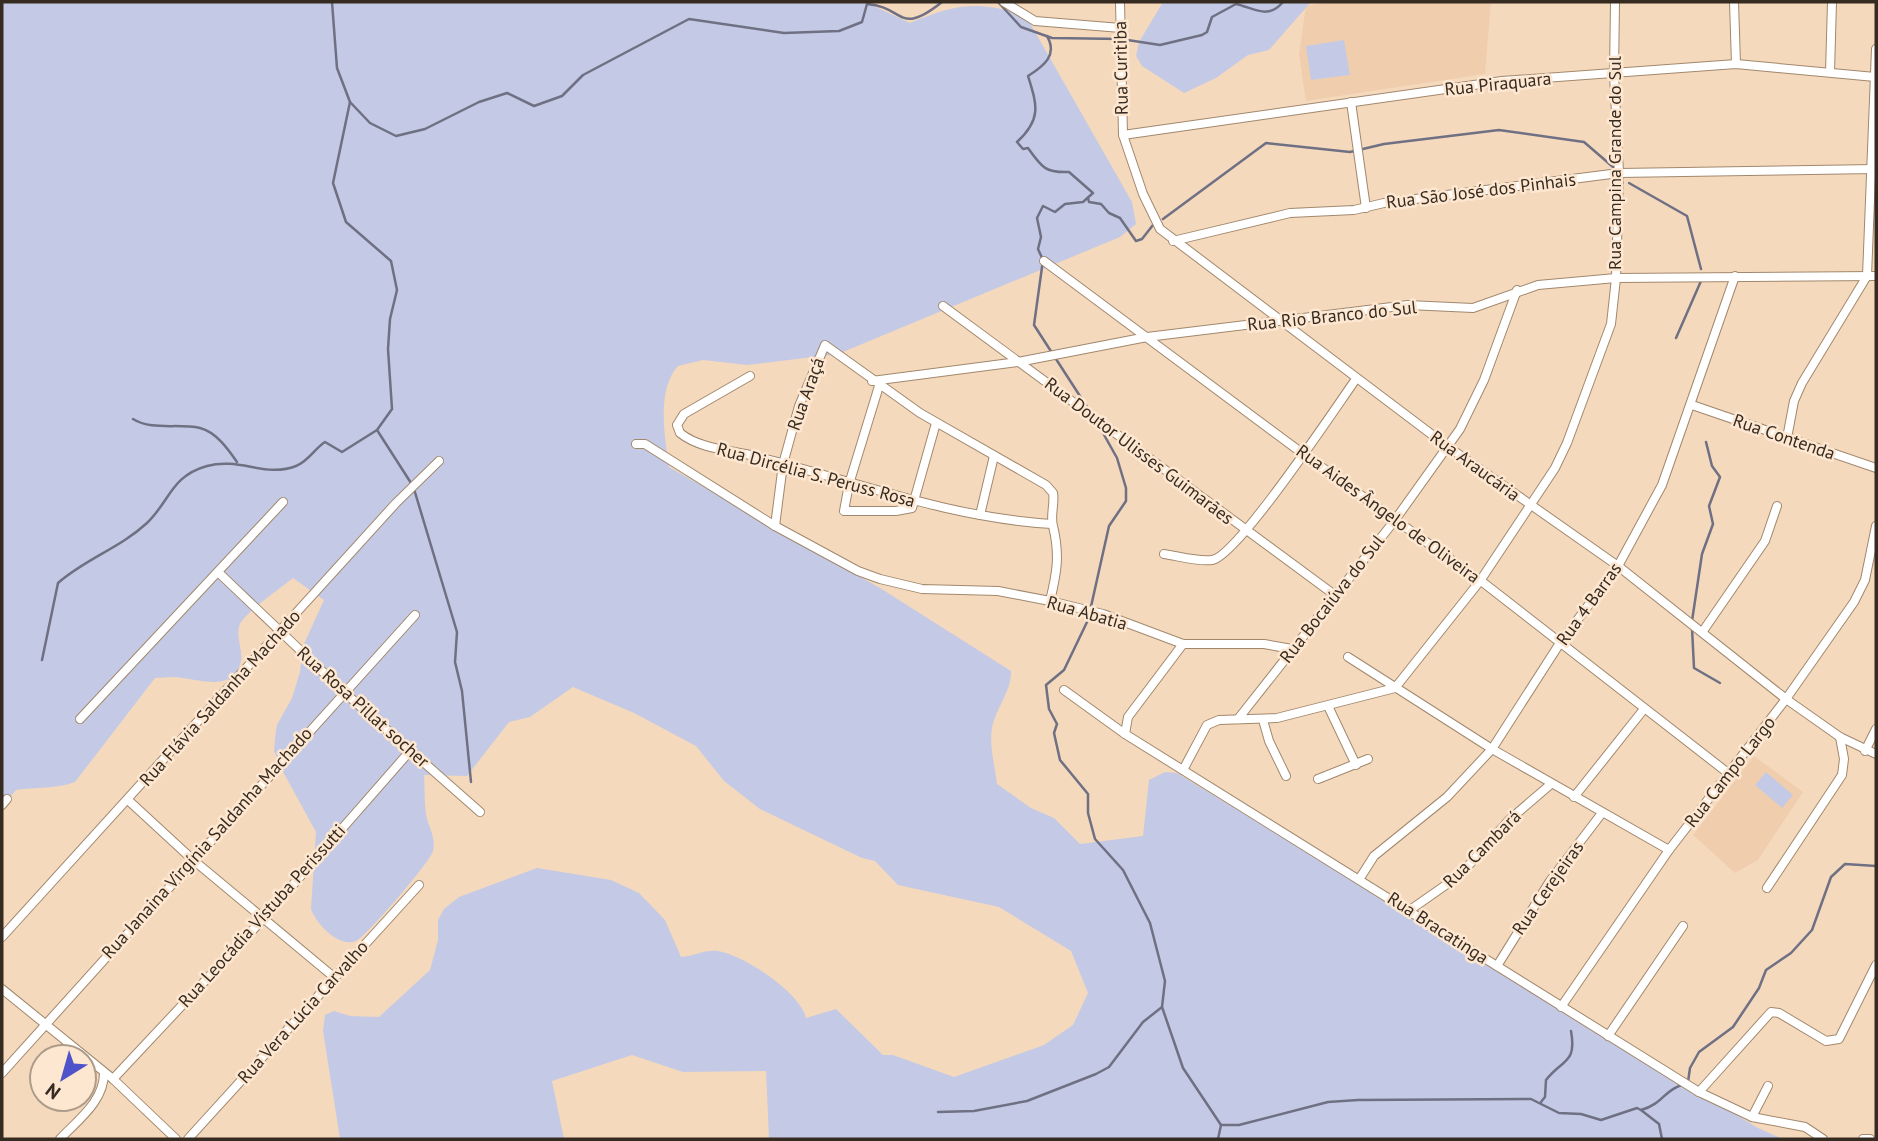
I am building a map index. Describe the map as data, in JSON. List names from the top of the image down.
{
  "streets": {
    "street": [
      "Rua Curitiba",
      "Rua Piraquara",
      "Rua Campina Grande do Sul",
      "Rua São José dos Pinhais",
      "Rua Rio Branco do Sul",
      "Rua Araçá",
      "Rua Contenda",
      "Rua Doutor Ulisses Guimarães",
      "Rua Araucária",
      "Rua Dircélia S. Peruss Rosa",
      "Rua Aides Ângelo de Oliveira",
      "Rua Bocaiúva do Sul",
      "Rua 4 Barras",
      "Rua Abatia",
      "Rua Flávia Saldanha Machado",
      "Rua Rosa Pillat socher",
      "Rua Campo Largo",
      "Rua Janaina Virgínia Saldanha Machado",
      "Rua Cambará",
      "Rua Cerejeiras",
      "Rua Leocádia Vistuba Perissutti",
      "Rua Bracatinga",
      "Rua Vera Lúcia Carvalho"
    ]
  },
  "crossings": [
    ["Rua Curitiba", "Rua Piraquara"],
    ["Rua Curitiba", "Rua Araucária"],
    ["Rua Piraquara", "Rua Campina Grande do Sul"],
    ["Rua Piraquara", "Rua Araucária"],
    ["Rua Campina Grande do Sul", "Rua São José dos Pinhais"],
    ["Rua Campina Grande do Sul", "Rua Rio Branco do Sul"],
    ["Rua Campina Grande do Sul", "Rua Araucária"],
    ["Rua Campina Grande do Sul", "Rua Aides Ângelo de Oliveira"],
    ["Rua São José dos Pinhais", "Rua Araucária"],
    ["Rua Rio Branco do Sul", "Rua Araçá"],
    ["Rua Rio Branco do Sul", "Rua Doutor Ulisses Guimarães"],
    ["Rua Rio Branco do Sul", "Rua Araucária"],
    ["Rua Rio Branco do Sul", "Rua Aides Ângelo de Oliveira"],
    ["Rua Rio Branco do Sul", "Rua Bocaiúva do Sul"],
    ["Rua Rio Branco do Sul", "Rua 4 Barras"],
    ["Rua Araçá", "Rua Dircélia S. Peruss Rosa"],
    ["Rua Araçá", "Rua Abatia"],
    ["Rua Contenda", "Rua 4 Barras"],
    ["Rua Doutor Ulisses Guimarães", "Rua Bocaiúva do Sul"],
    ["Rua Araucária", "Rua Bocaiúva do Sul"],
    ["Rua Araucária", "Rua 4 Barras"],
    ["Rua Araucária", "Rua Campo Largo"],
    ["Rua Aides Ângelo de Oliveira", "Rua Bocaiúva do Sul"],
    ["Rua Aides Ângelo de Oliveira", "Rua 4 Barras"],
    ["Rua Aides Ângelo de Oliveira", "Rua Campo Largo"],
    ["Rua Bocaiúva do Sul", "Rua Abatia"],
    ["Rua 4 Barras", "Rua Bracatinga"],
    ["Rua Flávia Saldanha Machado", "Rua Rosa Pillat socher"],
    ["Rua Rosa Pillat socher", "Rua Janaina Virgínia Saldanha Machado"],
    ["Rua Rosa Pillat socher", "Rua Leocádia Vistuba Perissutti"],
    ["Rua Campo Largo", "Rua Bracatinga"],
    ["Rua Cambará", "Rua Bracatinga"],
    ["Rua Cerejeiras", "Rua Bracatinga"]
  ],
  "north": "bottom left"
}
